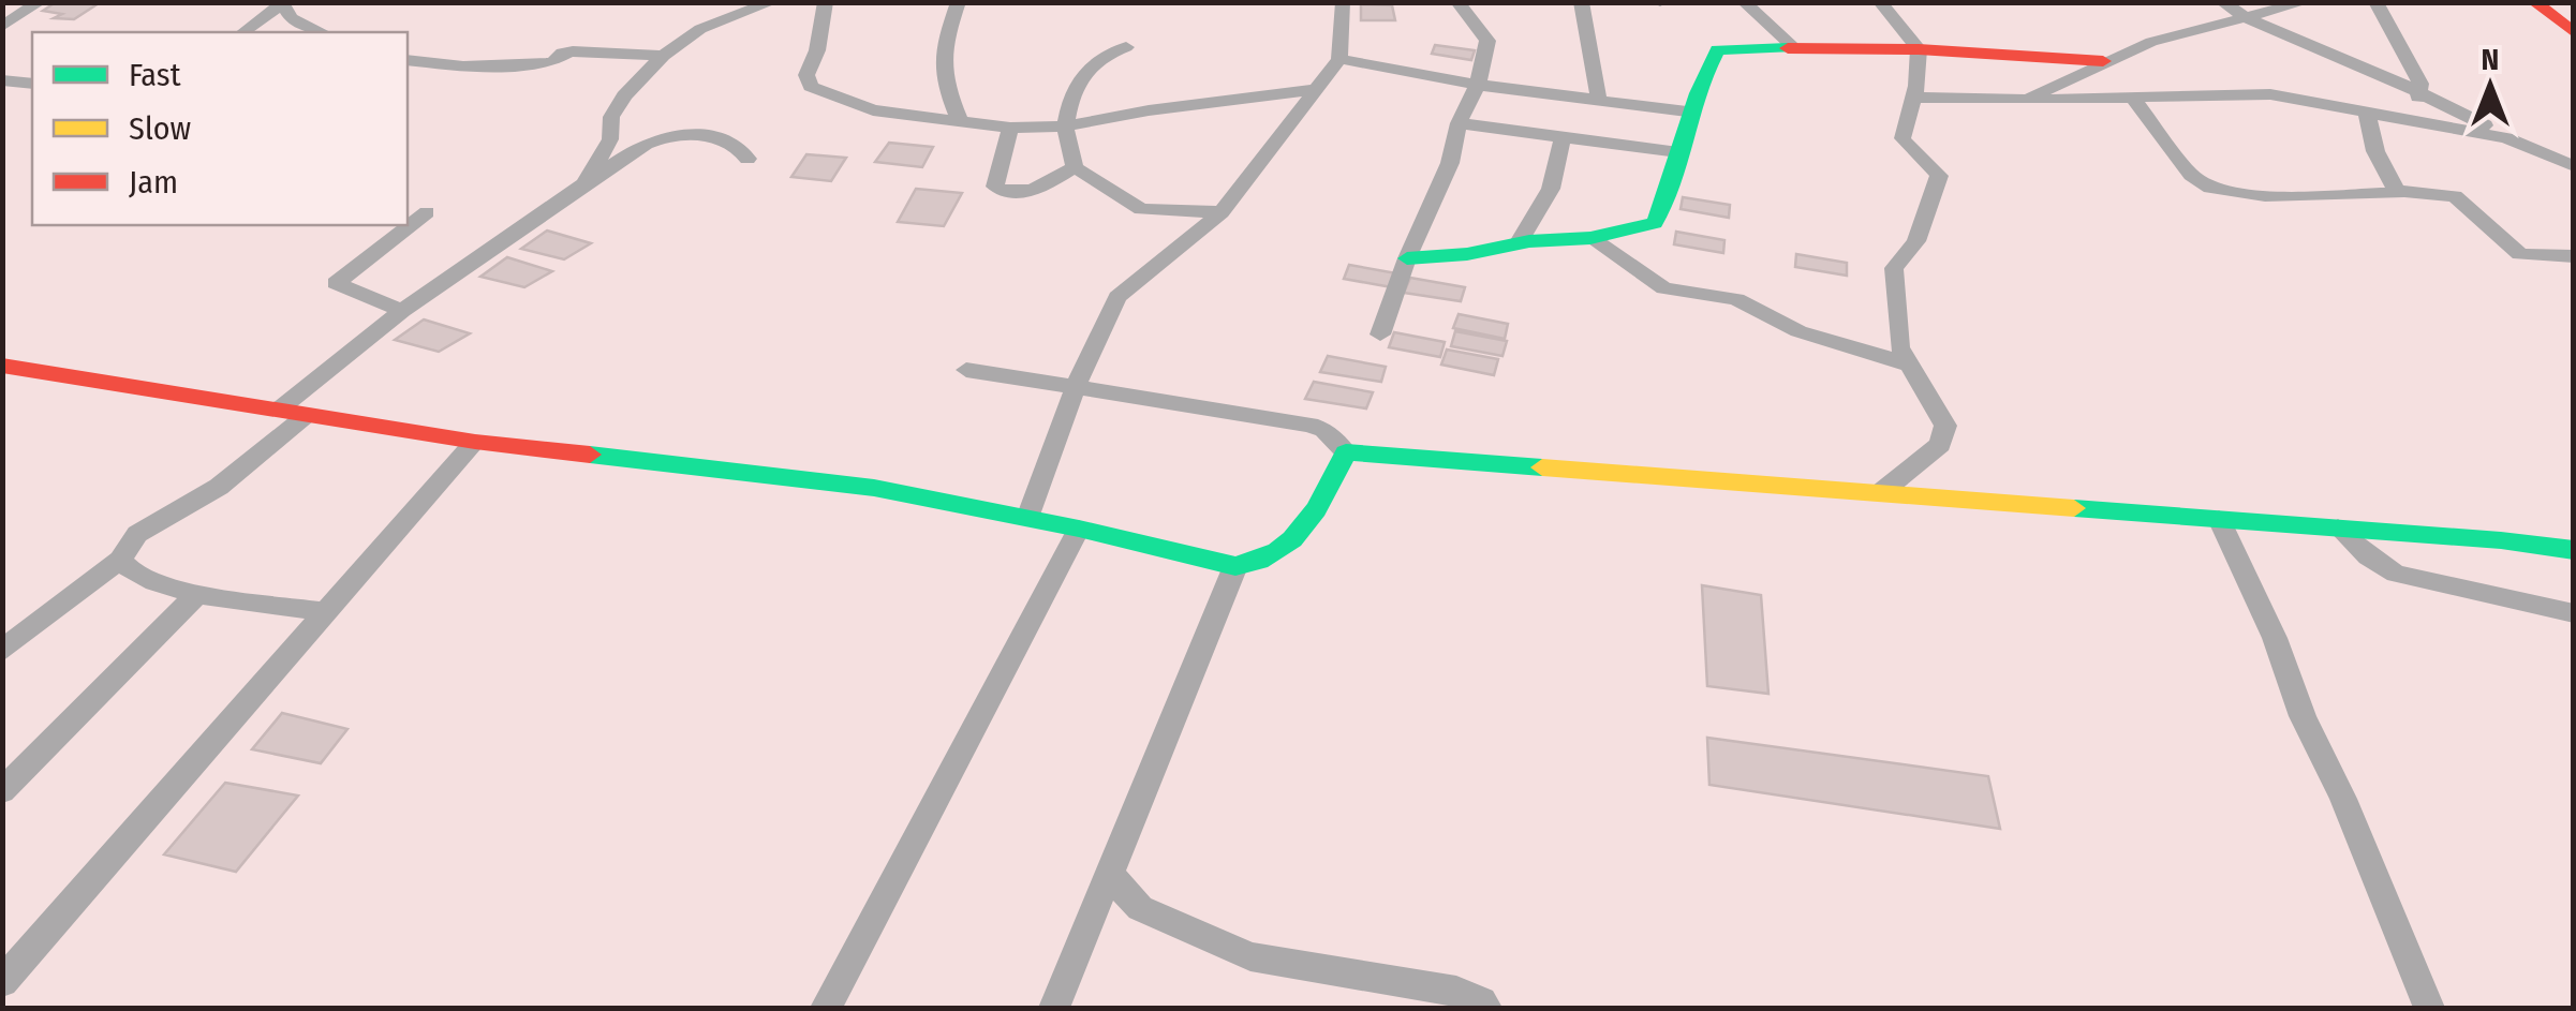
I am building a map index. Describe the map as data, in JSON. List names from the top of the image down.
{
  "legend": ["Fast", "Slow", "Jam"],
  "north": "top"
}
